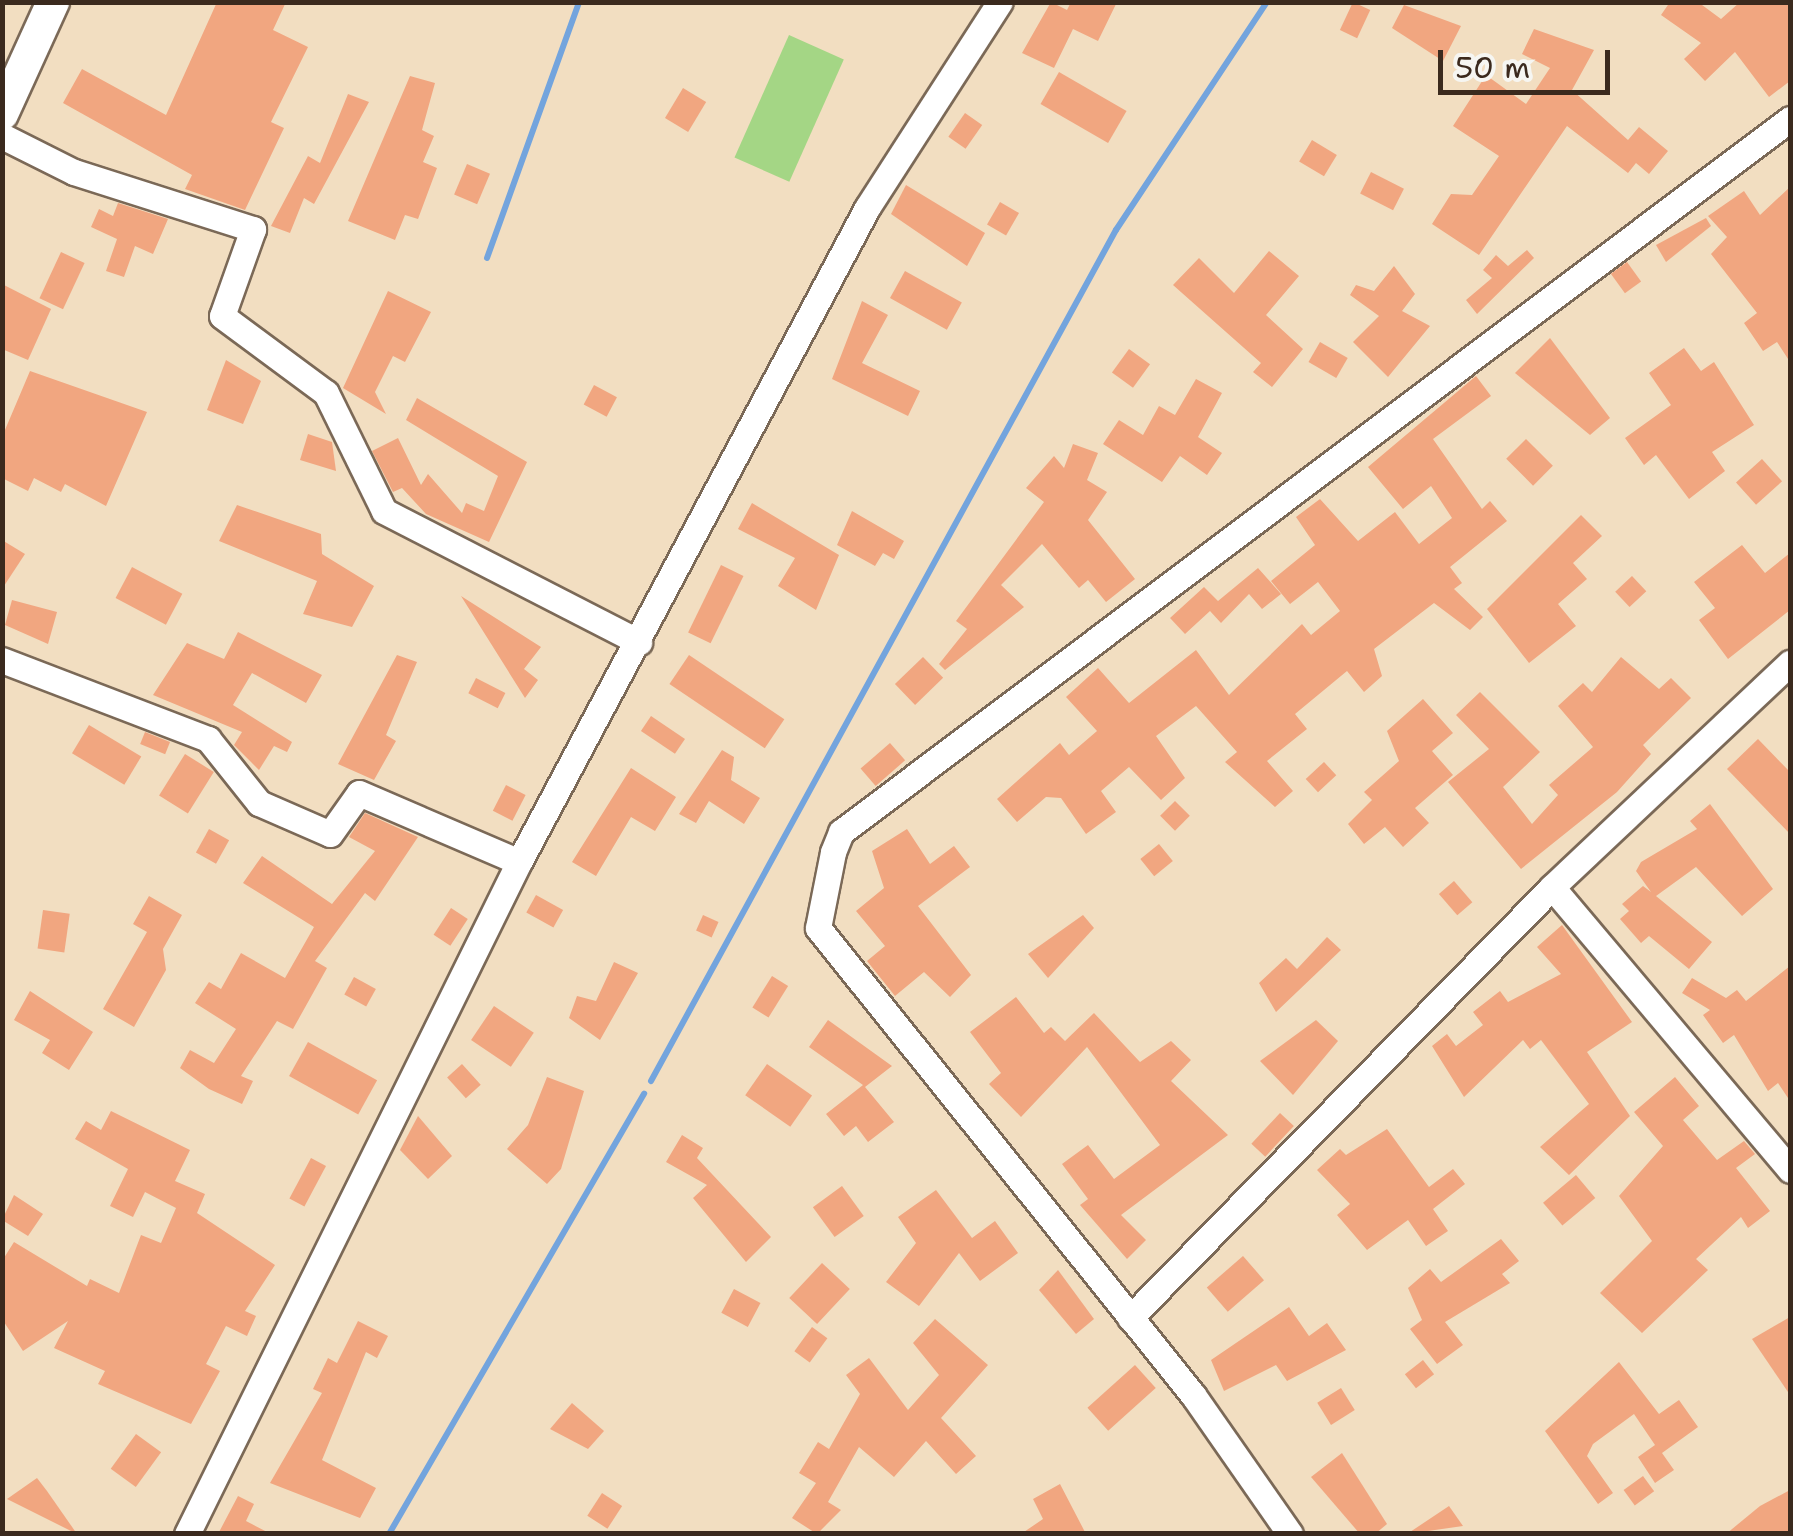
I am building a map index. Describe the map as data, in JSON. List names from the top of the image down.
{
  "scale_bar": "50 m"
}
